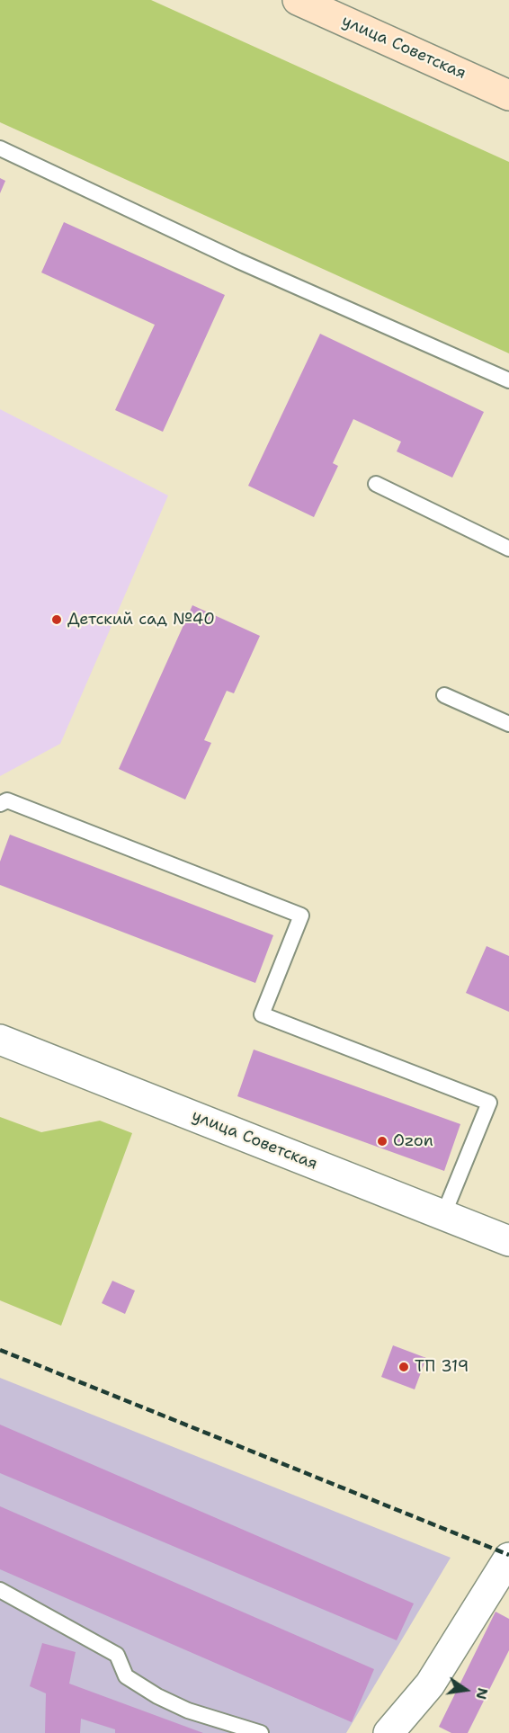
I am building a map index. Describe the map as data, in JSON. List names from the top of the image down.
{
  "streets": {
    "street": ["улица Советская"]
  },
  "places": ["Детский сад №40", "Ozon", "ТП 319"],
  "north": "right"
}
